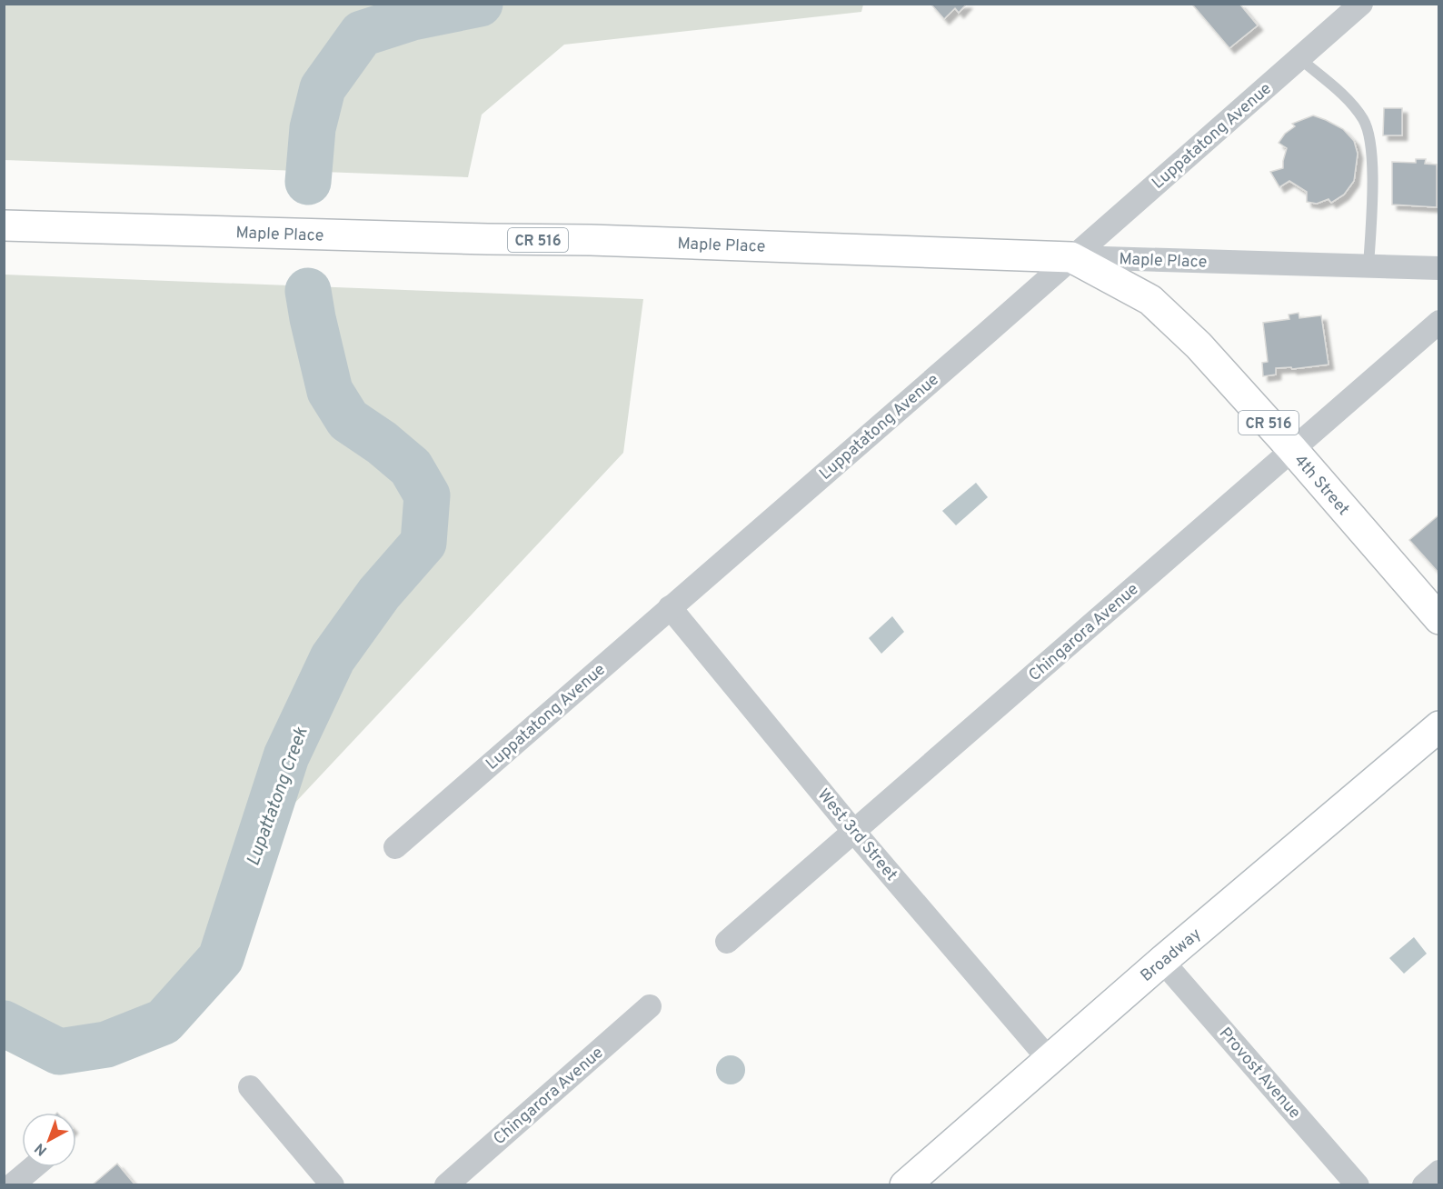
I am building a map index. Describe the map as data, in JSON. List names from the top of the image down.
{
  "streets": {
    "main road": [
      "Maple Place",
      "CR 516",
      "4th Street",
      "Broadway"
    ],
    "street": [
      "Luppatatong Avenue",
      "Chingarora Avenue",
      "West 3rd Street",
      "Provost Avenue"
    ]
  },
  "crossings": [
    ["Luppatatong Avenue", "Maple Place"],
    ["Luppatatong Avenue", "4th Street"],
    ["Luppatatong Avenue", "West 3rd Street"],
    ["Maple Place", "4th Street"],
    ["4th Street", "Chingarora Avenue"],
    ["Chingarora Avenue", "West 3rd Street"],
    ["West 3rd Street", "Broadway"],
    ["Broadway", "Provost Avenue"]
  ],
  "water": ["Lupattatong Creek"],
  "north": "bottom left"
}
